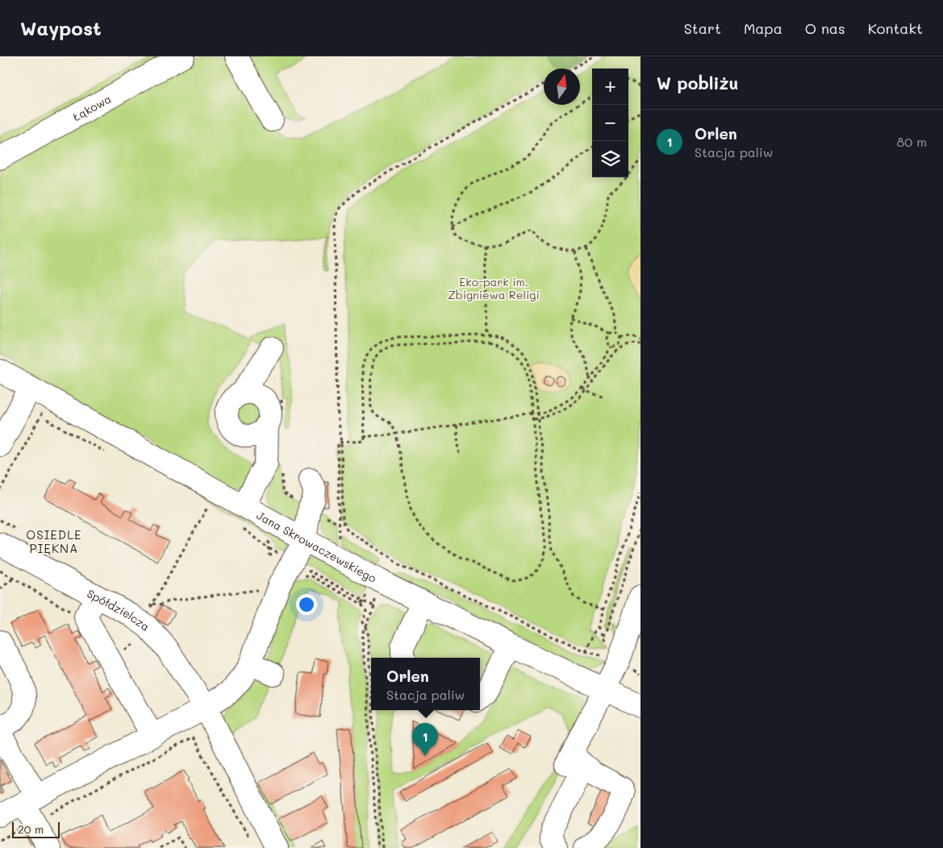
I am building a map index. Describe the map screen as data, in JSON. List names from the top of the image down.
{
  "streets": {
    "street": ["Łąkowa", "Jana Skrowaczewskiego", "Spółdzielcza"]
  },
  "districts": ["OSIEDLE PIĘKNA"],
  "parks": ["Eko-park im. Zbigniewa Religi"],
  "scale_bar": "20 m",
  "north": "top",
  "page": {
    "header": "Waypost",
    "nav": [
      "Start",
      "Mapa",
      "O nas",
      "Kontakt"
    ],
    "heading": "W pobliżu",
    "map_buttons": ["+", "−"],
    "list": [
      {
        "mark": "1",
        "name": "Orlen",
        "note": "Stacja paliw",
        "value": "80 m"
      }
    ],
    "popup": ["Orlen", "Stacja paliw"],
    "pins": "1",
    "scale": "20 m"
  }
}
